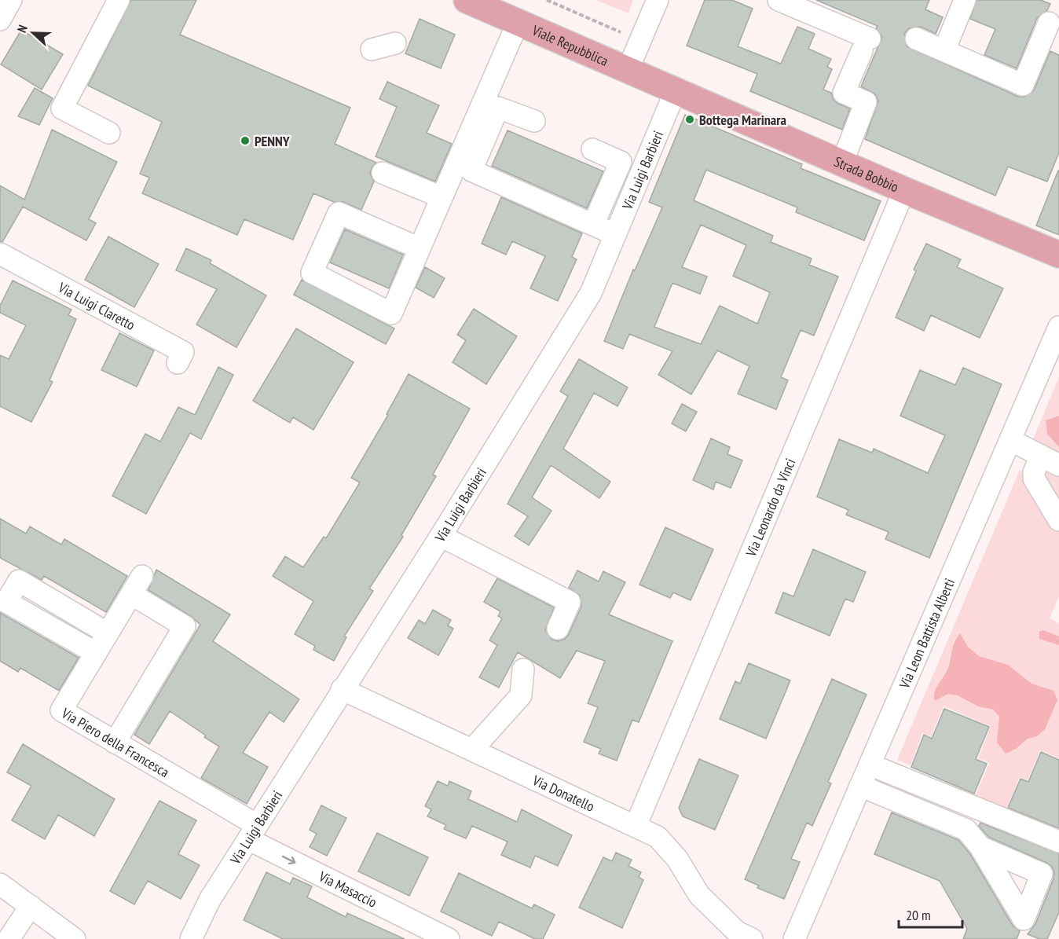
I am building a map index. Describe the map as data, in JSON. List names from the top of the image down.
{
  "streets": {
    "main road": ["Viale Repubblica", "Strada Bobbio"],
    "street": [
      "Via Luigi Barbieri",
      "Via Luigi Claretto",
      "Via Leonardo da Vinci",
      "Via Leon Battista Alberti",
      "Via Piero della Francesca",
      "Via Donatello",
      "Via Masaccio"
    ]
  },
  "crossings": [
    ["Viale Repubblica", "Via Luigi Barbieri"],
    ["Viale Repubblica", "Strada Bobbio"],
    ["Via Luigi Barbieri", "Strada Bobbio"],
    ["Via Luigi Barbieri", "Via Piero della Francesca"],
    ["Via Luigi Barbieri", "Via Donatello"],
    ["Via Luigi Barbieri", "Via Masaccio"],
    ["Strada Bobbio", "Via Leonardo da Vinci"],
    ["Via Leonardo da Vinci", "Via Donatello"],
    ["Via Piero della Francesca", "Via Masaccio"]
  ],
  "one_way": ["Via Masaccio"],
  "places": ["Bottega Marinara", "PENNY"],
  "scale_bar": "20 m",
  "north": "left"
}
